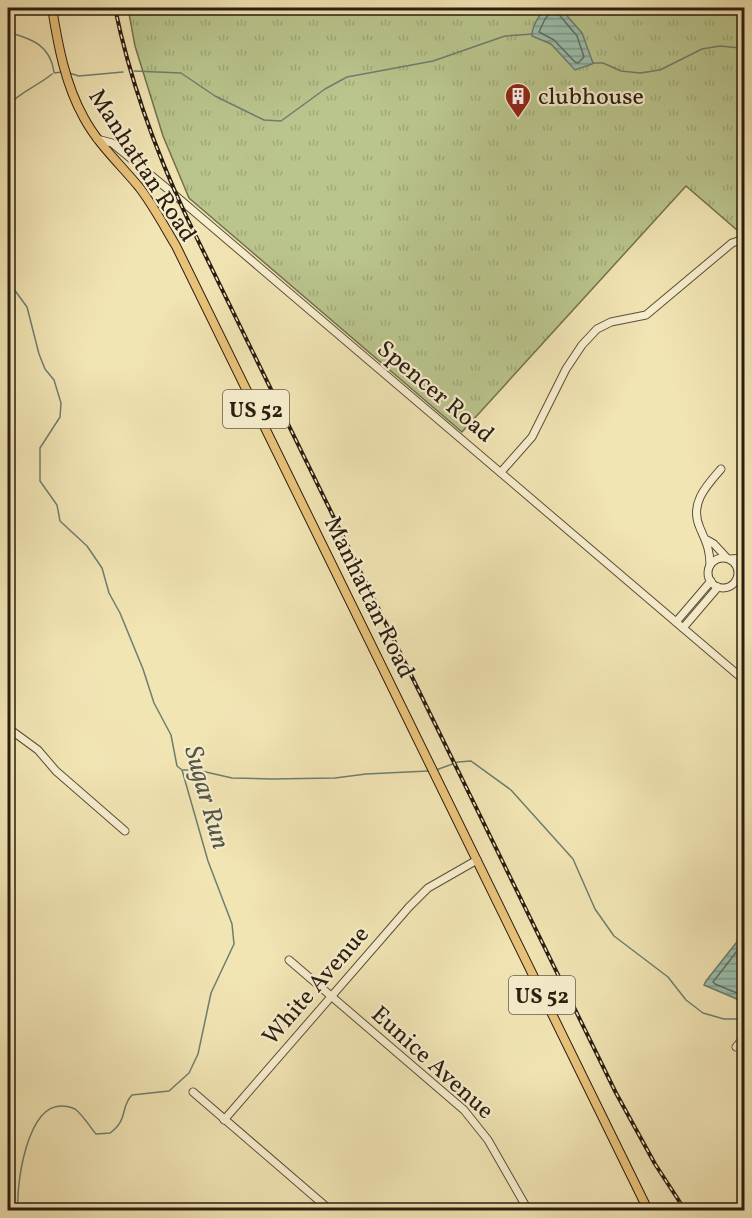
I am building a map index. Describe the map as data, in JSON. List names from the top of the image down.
{
  "streets": {
    "main road": ["Manhattan Road", "US 52"],
    "street": ["Spencer Road", "White Avenue", "Eunice Avenue"]
  },
  "crossings": [
    ["Manhattan Road", "Spencer Road"],
    ["Manhattan Road", "White Avenue"],
    ["White Avenue", "Eunice Avenue"]
  ],
  "water": ["Sugar Run"],
  "places": {
    "building": ["clubhouse"]
  }
}
